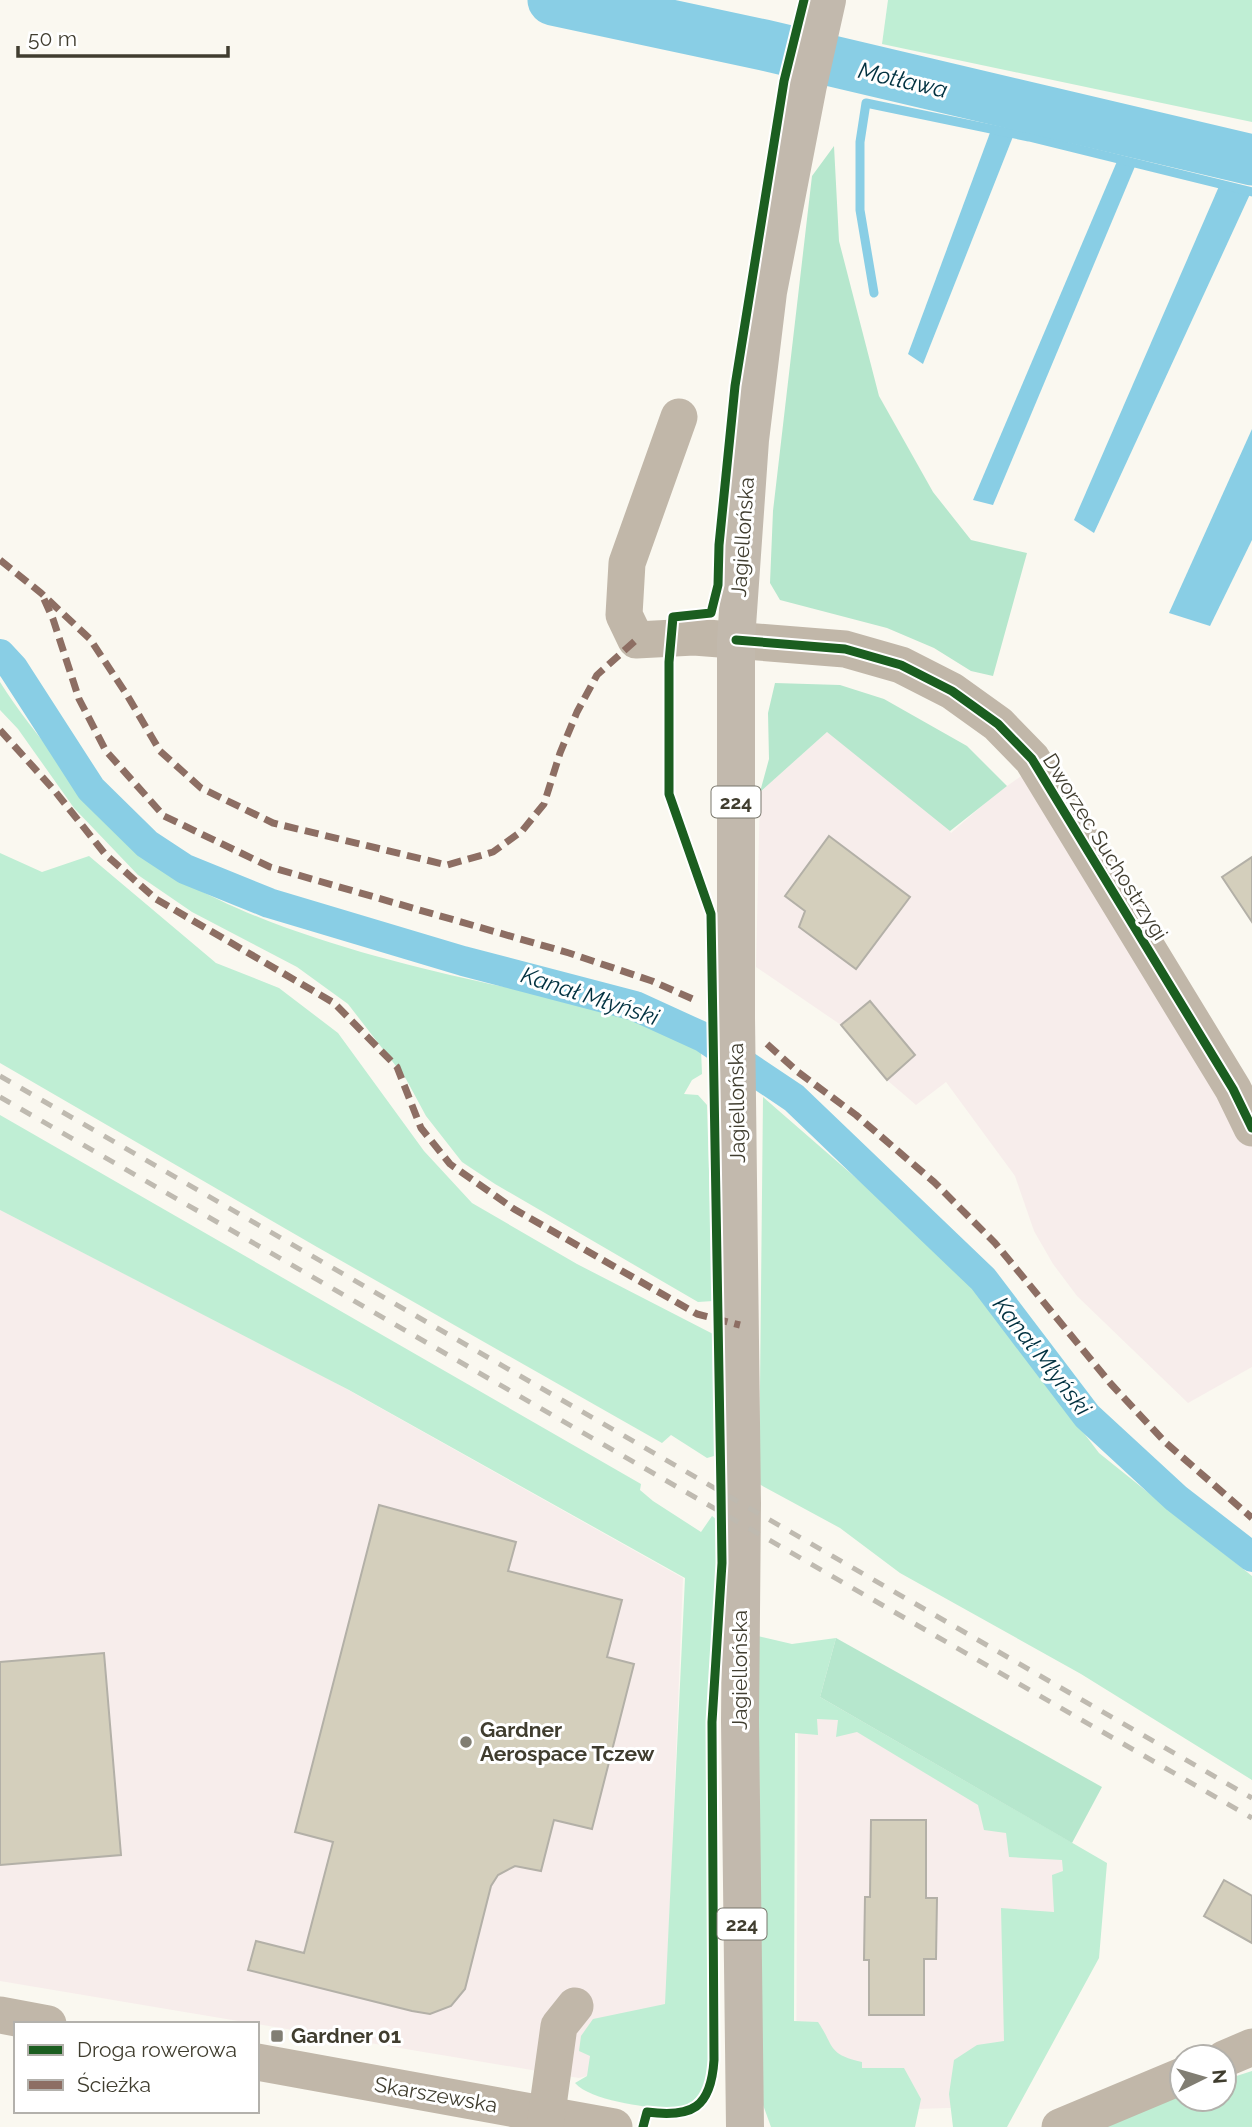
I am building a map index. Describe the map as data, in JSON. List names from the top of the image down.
{
  "streets": {
    "main road": ["Jagiellońska", "224"],
    "street": ["Dworzec Suchostrzygi", "Skarszewska"]
  },
  "crossings": [
    ["Jagiellońska", "Dworzec Suchostrzygi"]
  ],
  "water": ["Motława", "Kanał Młyński"],
  "places": {
    "other": ["Gardner Aerospace Tczew"],
    "transit": ["Gardner 01"]
  },
  "legend": ["Droga rowerowa", "Ścieżka"],
  "scale_bar": "50 m",
  "north": "right"
}
